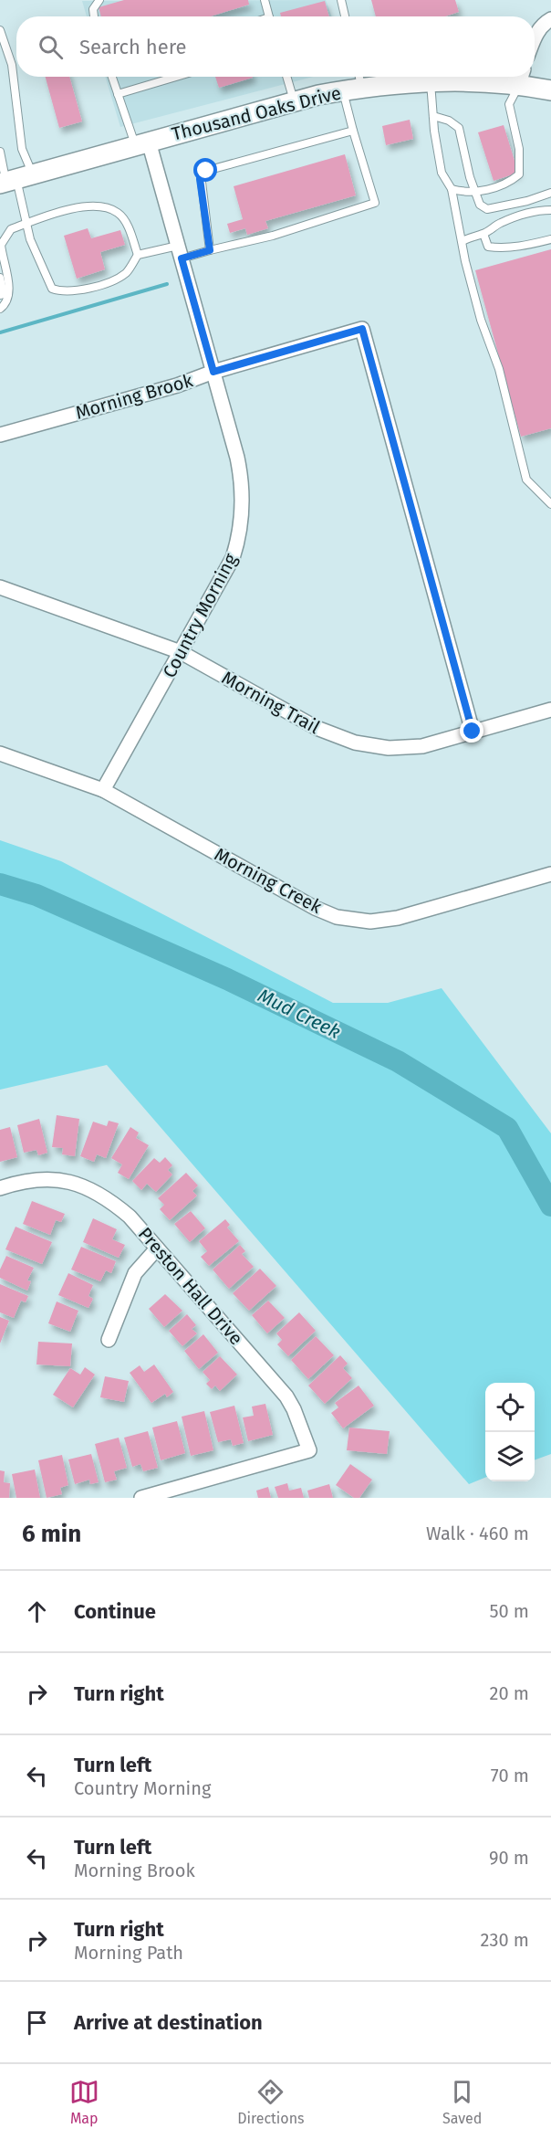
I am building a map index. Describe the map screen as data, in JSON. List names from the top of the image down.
{
  "streets": {
    "main road": ["Thousand Oaks Drive"],
    "street": [
      "Morning Brook",
      "Country Morning",
      "Morning Trail",
      "Morning Creek",
      "Preston Hall Drive"
    ]
  },
  "crossings": [
    ["Thousand Oaks Drive", "Country Morning"],
    ["Morning Brook", "Country Morning"],
    ["Morning Brook", "Morning Trail"],
    ["Country Morning", "Morning Trail"],
    ["Country Morning", "Morning Creek"]
  ],
  "water": ["Mud Creek"],
  "page": {
    "search": "Search here",
    "heading": ["6 min", "Walk · 460 m"],
    "list": [
      ["Continue", "50 m"],
      ["Turn right", "20 m"],
      ["Turn left", "Country Morning", "70 m"],
      ["Turn left", "Morning Brook", "90 m"],
      ["Turn right", "Morning Path", "230 m"],
      "Arrive at destination"
    ],
    "nav": ["Map", "Directions", "Saved"]
  }
}
